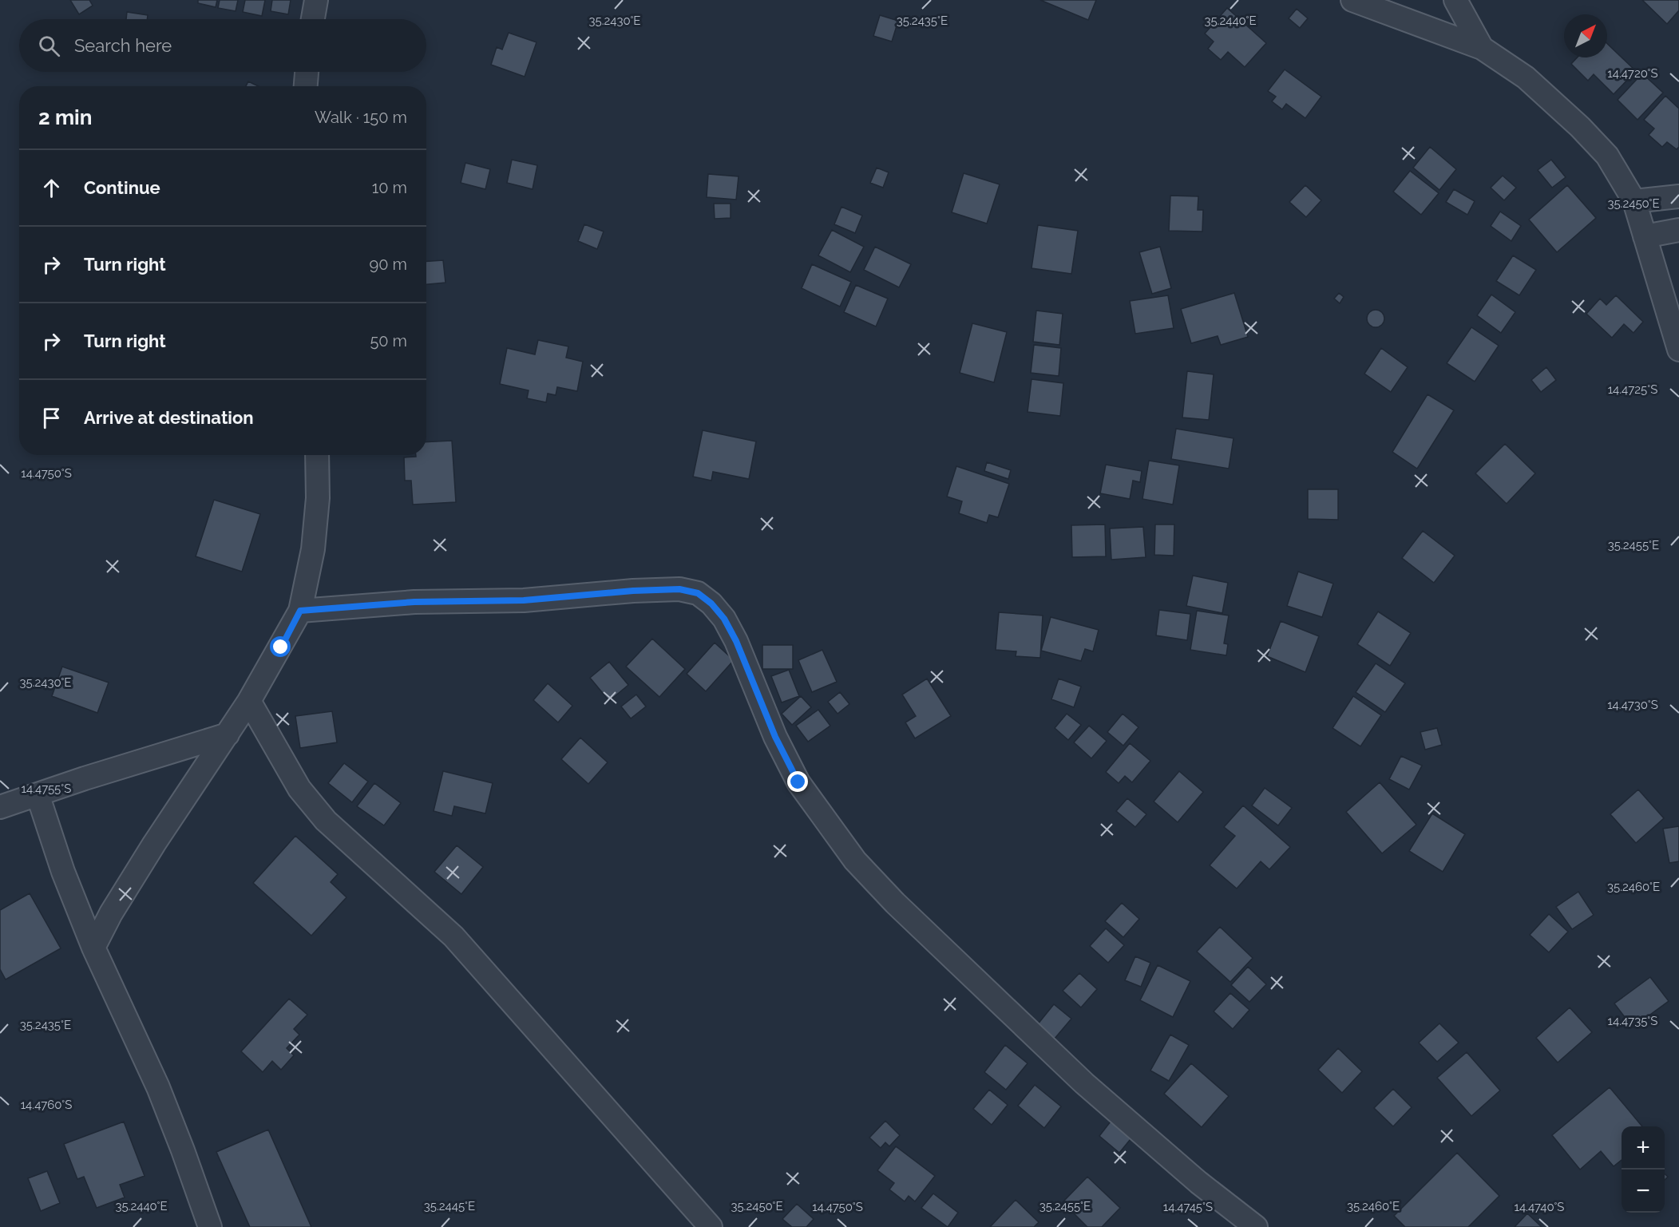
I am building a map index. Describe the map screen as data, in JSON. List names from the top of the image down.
{
  "north": "top right",
  "page": {
    "search": "Search here",
    "heading": ["2 min", "Walk · 150 m"],
    "list": [
      ["Continue", "10 m"],
      ["Turn right", "90 m"],
      ["Turn right", "50 m"],
      "Arrive at destination"
    ],
    "map_buttons": ["+", "−"]
  },
  "coordinates": [
    "35.2430°E",
    "35.2435°E",
    "35.2440°E",
    "14.4720°S",
    "35.2450°E",
    "14.4725°S",
    "14.4750°S",
    "35.2455°E",
    "14.4730°S",
    "14.4755°S",
    "35.2460°E",
    "14.4735°S",
    "14.4760°S",
    "35.2445°E",
    "14.4745°S",
    "14.4740°S"
  ]
}
